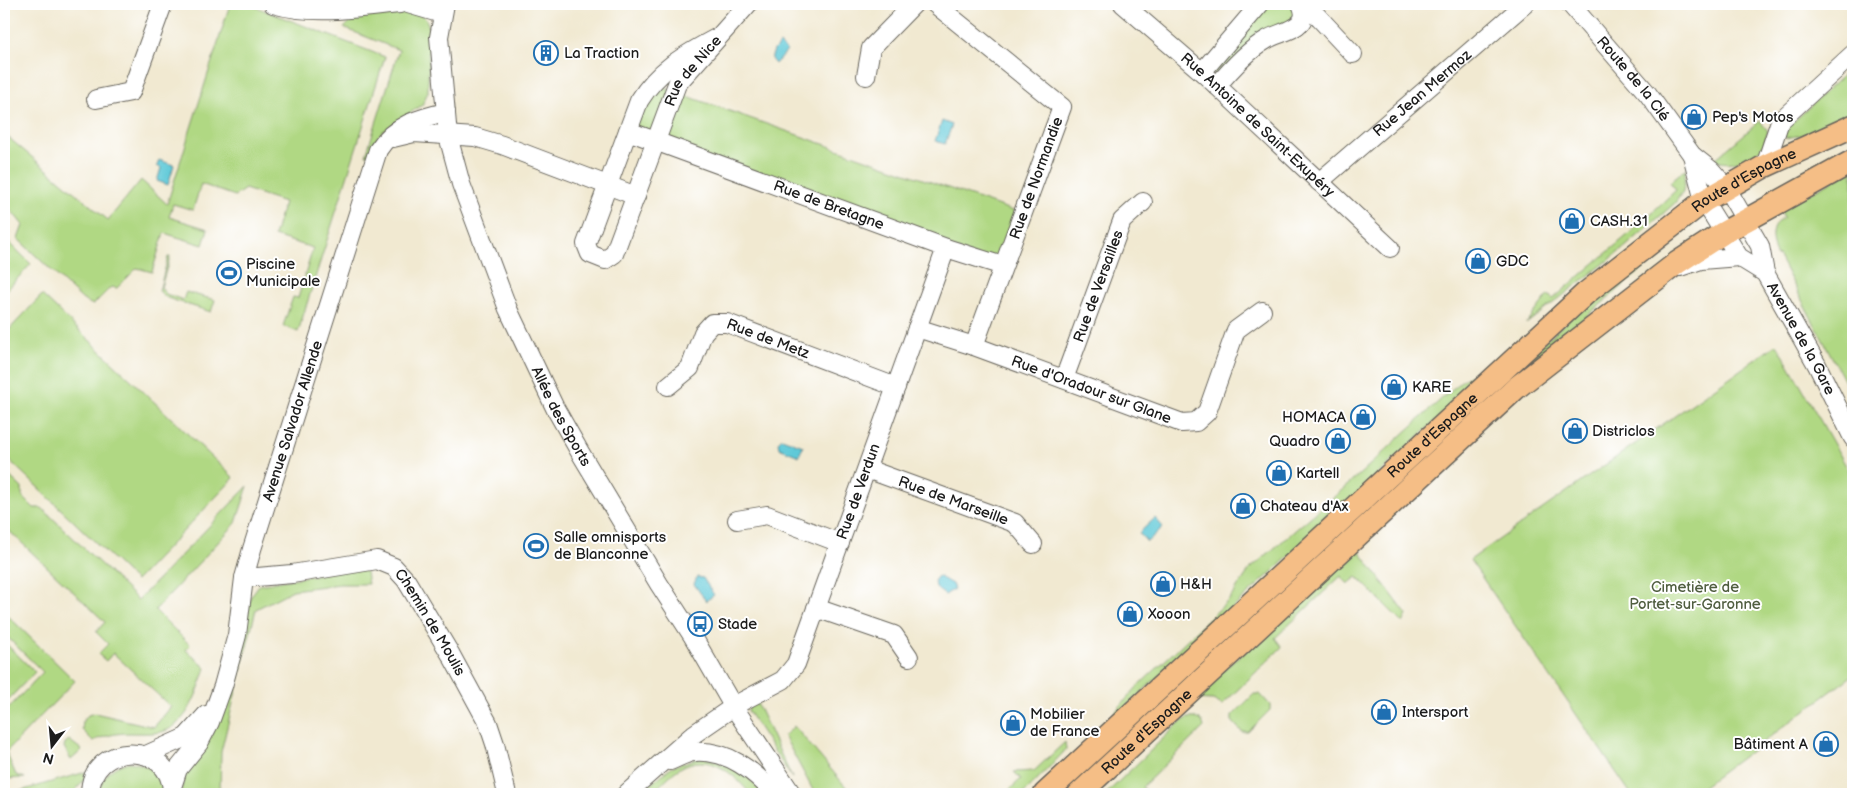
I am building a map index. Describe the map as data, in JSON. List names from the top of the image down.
{
  "streets": {
    "main road": ["Route d'Espagne"],
    "street": [
      "Rue de Nice",
      "Route de la Clé",
      "Rue Jean Mermoz",
      "Rue Antoine de Saint-Exupéry",
      "Rue de Normandie",
      "Rue de Bretagne",
      "Rue de Versailles",
      "Avenue de la Gare",
      "Rue de Metz",
      "Rue d'Oradour sur Glane",
      "Allée des Sports",
      "Avenue Salvador Allende",
      "Rue de Verdun",
      "Rue de Marseille",
      "Chemin de Moulis"
    ]
  },
  "crossings": [
    ["Rue de Nice", "Rue de Bretagne"],
    ["Route de la Clé", "Route d'Espagne"],
    ["Route de la Clé", "Avenue de la Gare"],
    ["Rue Jean Mermoz", "Rue Antoine de Saint-Exupéry"],
    ["Rue de Normandie", "Rue de Bretagne"],
    ["Rue de Normandie", "Rue d'Oradour sur Glane"],
    ["Route d'Espagne", "Avenue de la Gare"],
    ["Rue de Bretagne", "Rue de Verdun"],
    ["Rue de Versailles", "Rue d'Oradour sur Glane"],
    ["Rue de Metz", "Rue de Verdun"],
    ["Rue d'Oradour sur Glane", "Rue de Verdun"],
    ["Allée des Sports", "Avenue Salvador Allende"],
    ["Allée des Sports", "Rue de Verdun"],
    ["Avenue Salvador Allende", "Chemin de Moulis"],
    ["Rue de Verdun", "Rue de Marseille"]
  ],
  "parks": ["Cimetière de Portet-sur-Garonne"],
  "places": {
    "building": ["La Traction"],
    "shop": [
      "Pep's Motos",
      "CASH.31",
      "GDC",
      "KARE",
      "HOMACA",
      "Districlos",
      "Quadro",
      "Kartell",
      "Chateau d'Ax",
      "H&H",
      "Xooon",
      "Intersport",
      "Mobilier de France",
      "Bâtiment A"
    ],
    "sports": ["Piscine Municipale", "Salle omnisports de Blanconne"],
    "bus stop": ["Stade"]
  },
  "north": "bottom"
}
